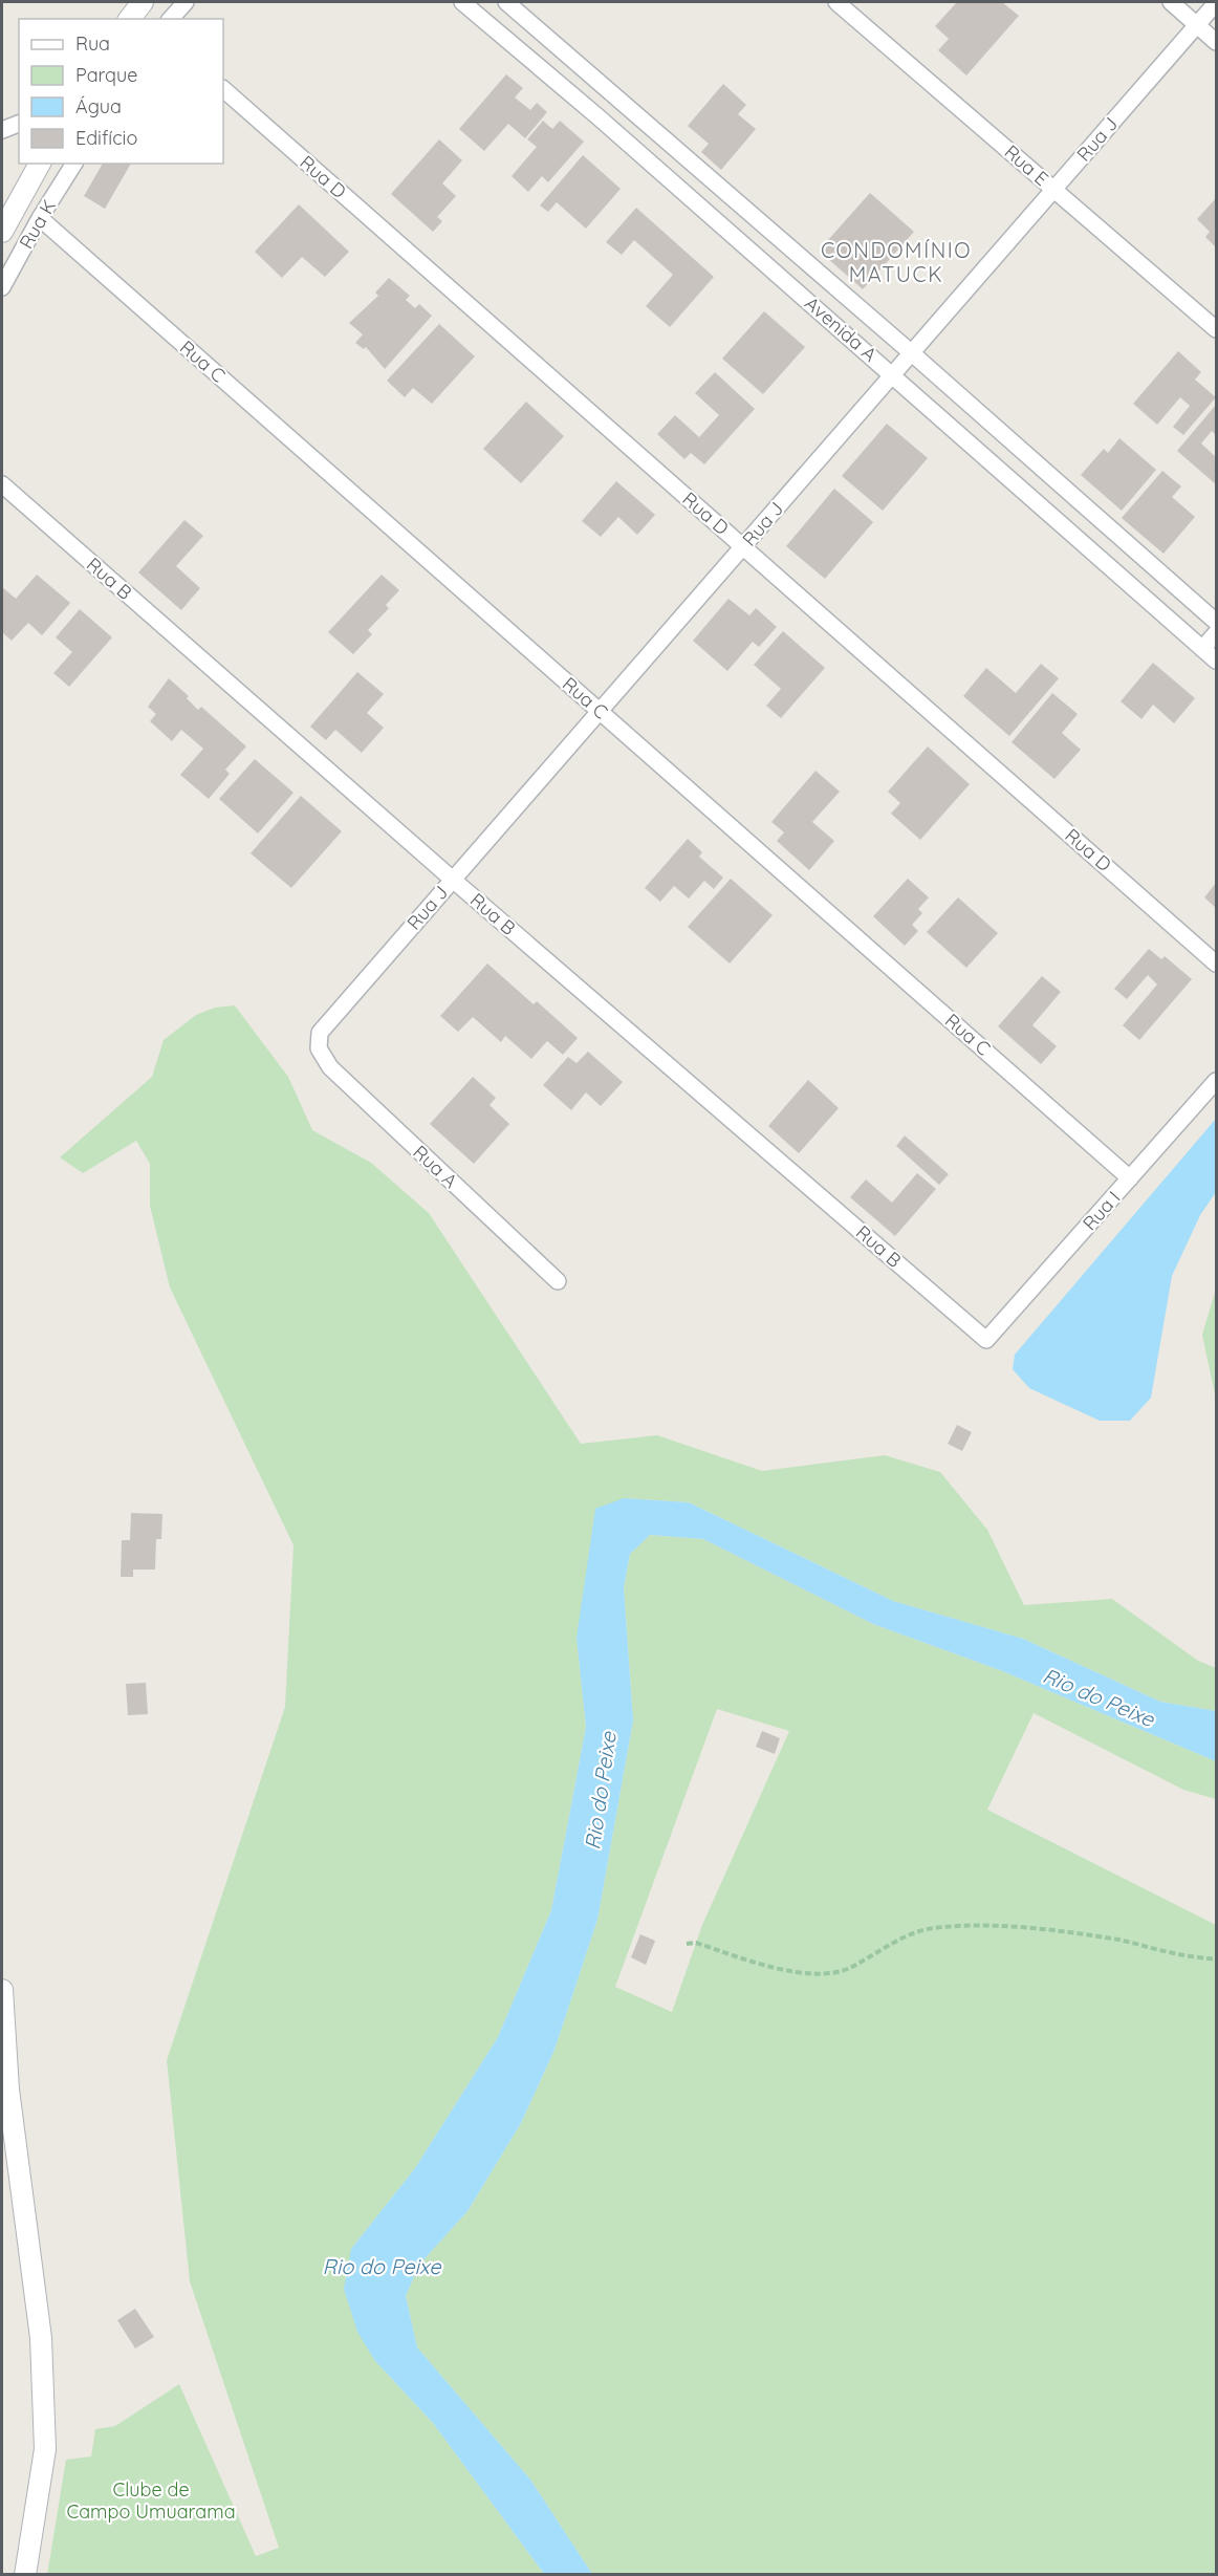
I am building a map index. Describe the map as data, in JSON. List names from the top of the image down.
{
  "streets": {
    "street": [
      "Rua J",
      "Rua E",
      "Rua D",
      "Rua K",
      "Avenida A",
      "Rua C",
      "Rua B",
      "Rua A",
      "Rua I"
    ]
  },
  "crossings": [
    ["Rua J", "Rua E"],
    ["Rua J", "Rua D"],
    ["Rua J", "Avenida A"],
    ["Rua J", "Rua C"],
    ["Rua J", "Rua B"],
    ["Rua J", "Rua A"],
    ["Rua K", "Rua C"],
    ["Rua C", "Rua I"],
    ["Rua B", "Rua I"]
  ],
  "districts": ["CONDOMÍNIO MATUCK"],
  "water": ["Rio do Peixe"],
  "parks": ["Clube de Campo Umuarama"],
  "legend": [
    "Rua",
    "Parque",
    "Água",
    "Edifício"
  ]
}
